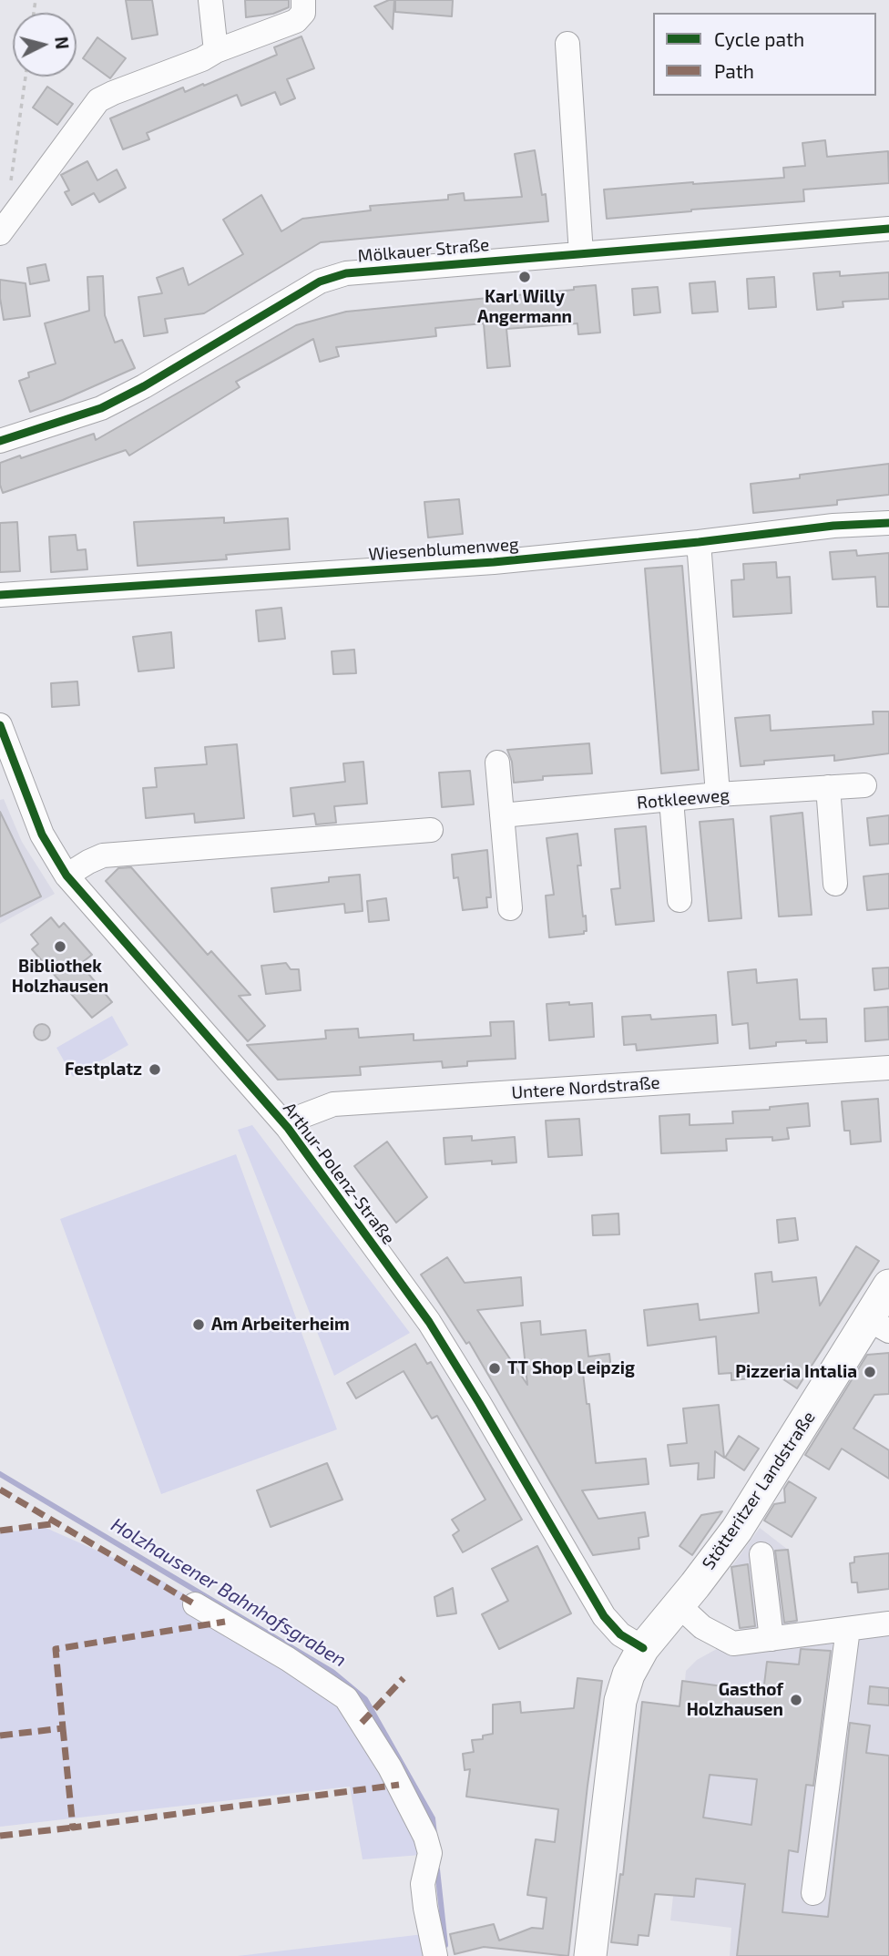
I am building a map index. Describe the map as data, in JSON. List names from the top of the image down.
{
  "streets": {
    "main road": ["Stötteritzer Landstraße"],
    "street": [
      "Mölkauer Straße",
      "Wiesenblumenweg",
      "Rotkleeweg",
      "Untere Nordstraße",
      "Arthur-Polenz-Straße"
    ]
  },
  "crossings": [
    ["Untere Nordstraße", "Arthur-Polenz-Straße"],
    ["Arthur-Polenz-Straße", "Stötteritzer Landstraße"]
  ],
  "water": ["Holzhausener Bahnhofsgraben"],
  "places": [
    "Karl Willy Angermann",
    "Bibliothek Holzhausen",
    "Festplatz",
    "Am Arbeiterheim",
    "TT Shop Leipzig",
    "Pizzeria Intalia",
    "Gasthof Holzhausen"
  ],
  "legend": ["Cycle path", "Path"],
  "north": "right"
}
